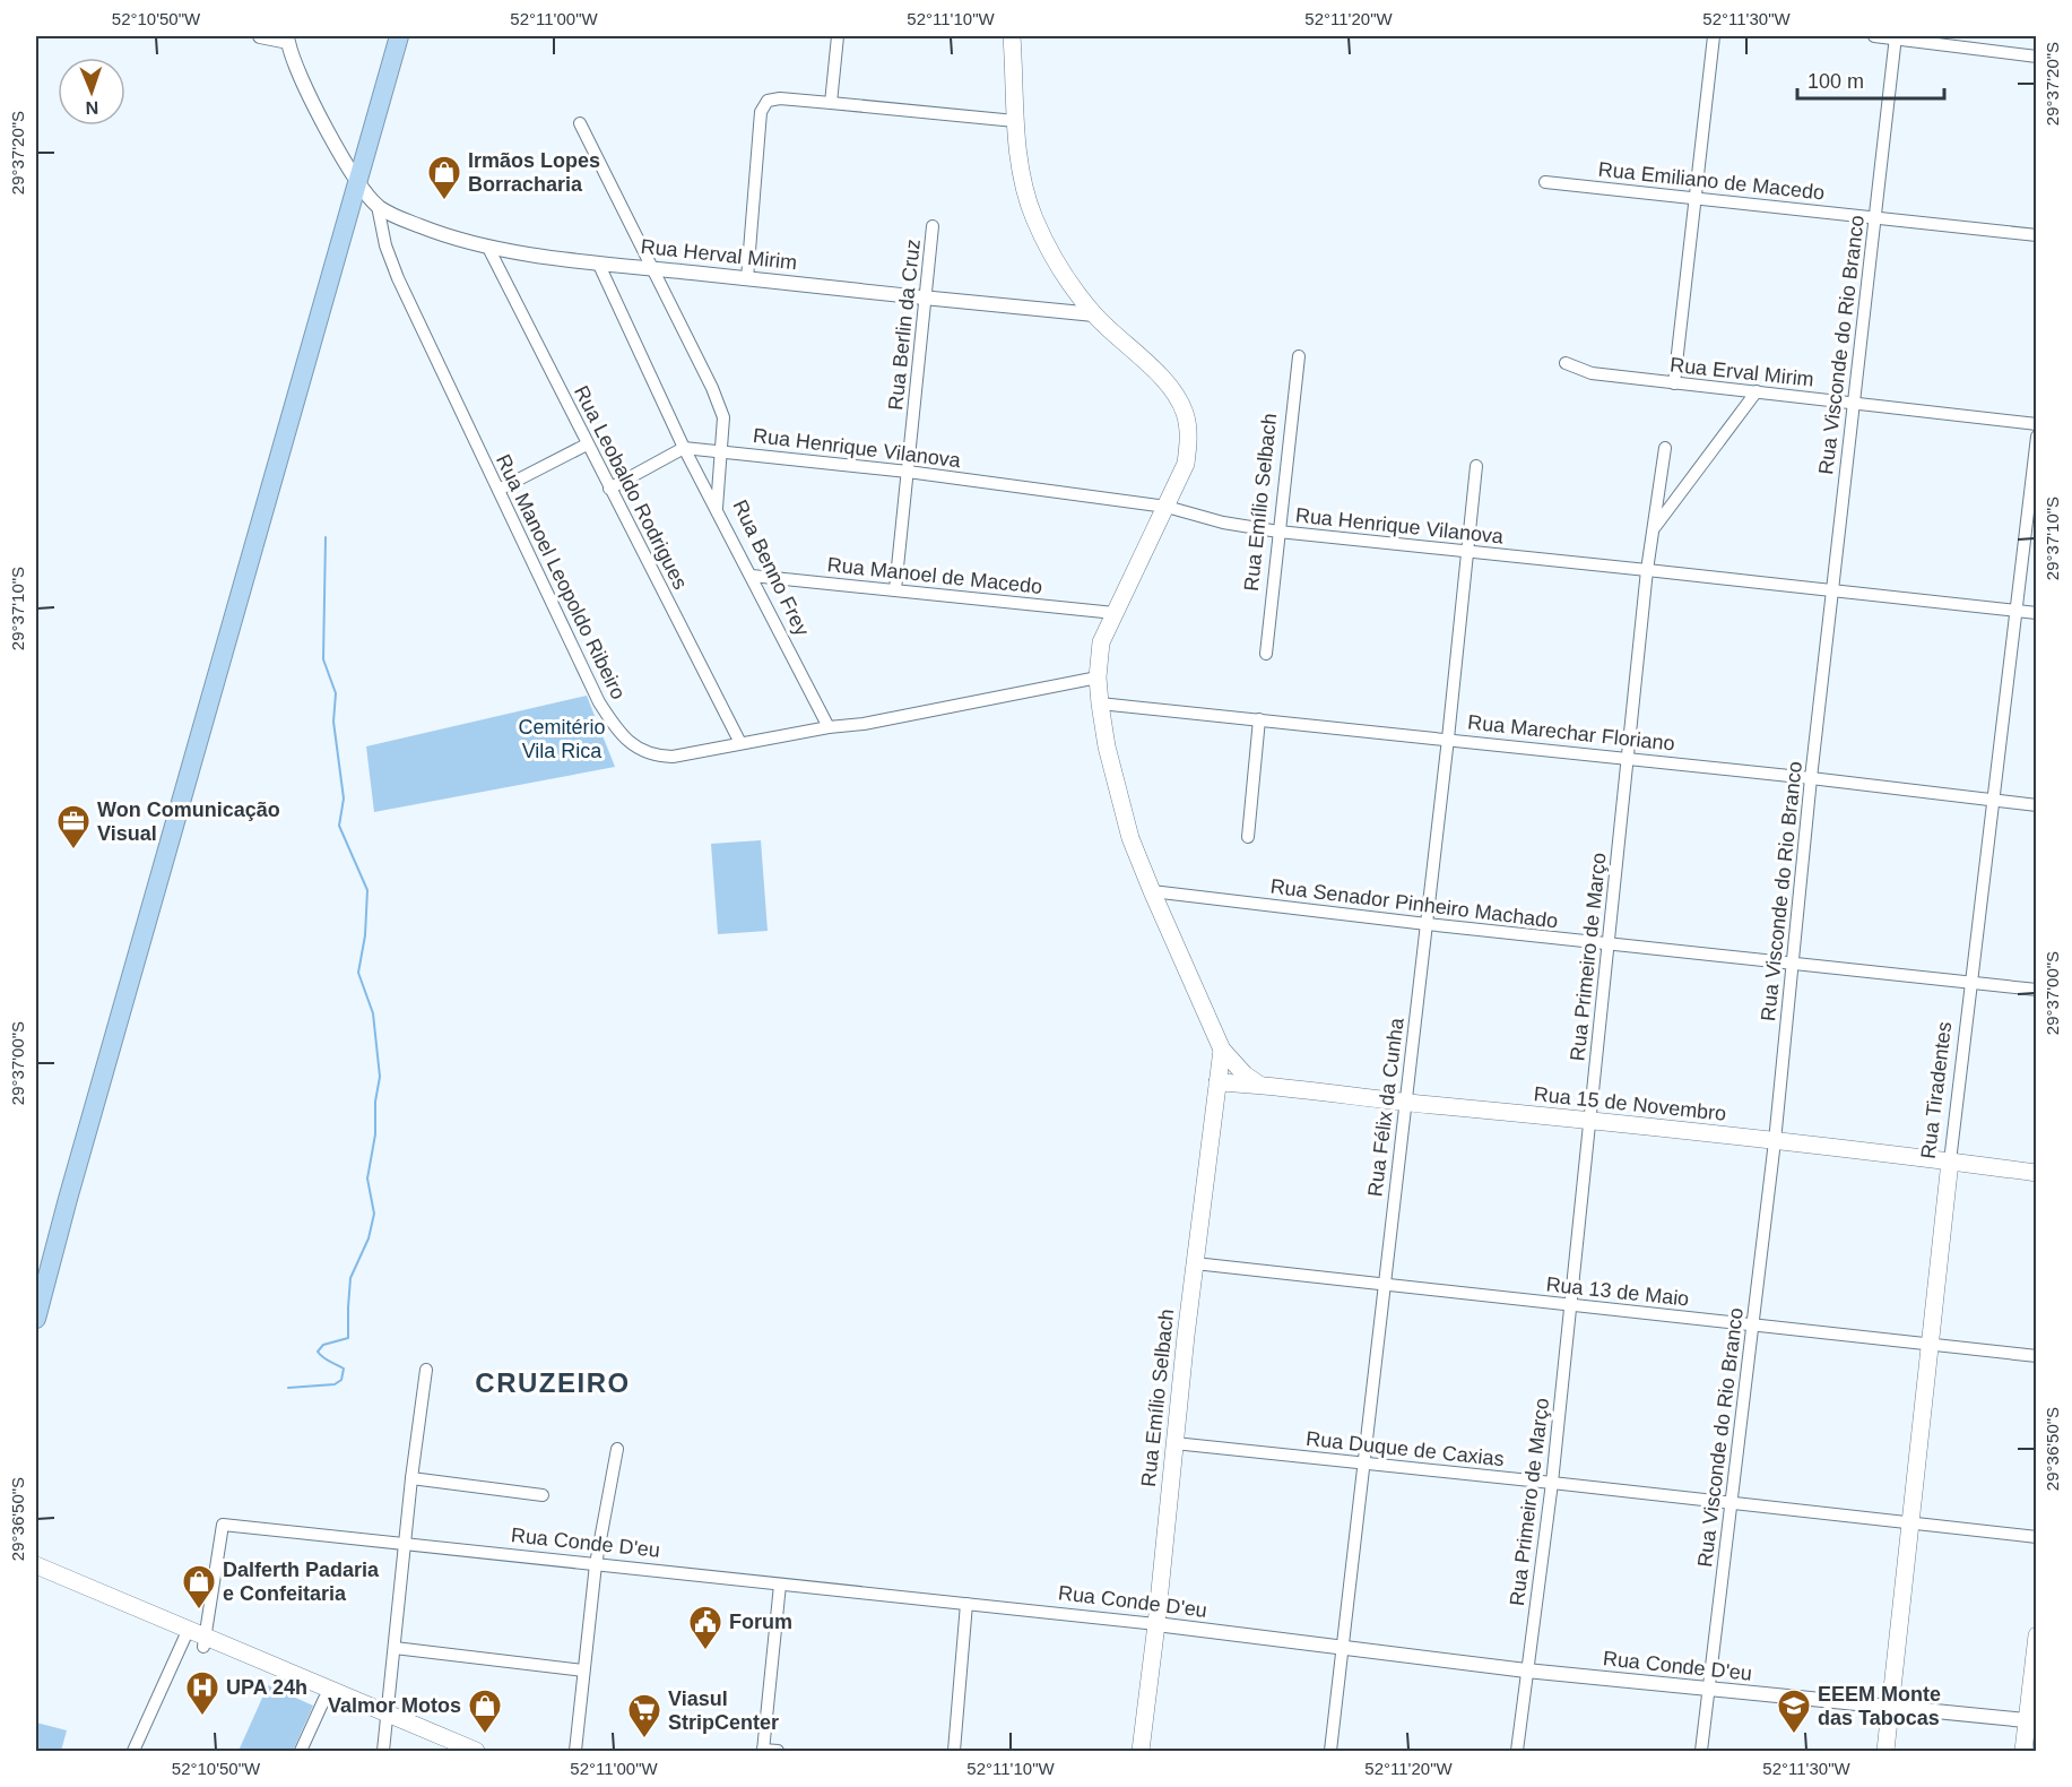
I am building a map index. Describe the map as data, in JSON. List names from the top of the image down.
{
  "streets": {
    "main road": ["Rua Emílio Selbach", "Rua Tiradentes", "Rua 15 de Novembro"],
    "street": [
      "Rua Emiliano de Macedo",
      "Rua Herval Mirim",
      "Rua Berlin da Cruz",
      "Rua Visconde do Rio Branco",
      "Rua Erval Mirim",
      "Rua Henrique Vilanova",
      "Rua Leobaldo Rodrigues",
      "Rua Benno Frey",
      "Rua Manoel de Macedo",
      "Rua Manoel Leopoldo Ribeiro",
      "Rua Marechar Floriano",
      "Rua Senador Pinheiro Machado",
      "Rua Primeiro de Março",
      "Rua Félix da Cunha",
      "Rua 13 de Maio",
      "Rua Duque de Caxias",
      "Rua Conde D'eu"
    ]
  },
  "crossings": [
    ["Rua Emiliano de Macedo", "Rua Visconde do Rio Branco"],
    ["Rua Herval Mirim", "Rua Berlin da Cruz"],
    ["Rua Herval Mirim", "Rua Leobaldo Rodrigues"],
    ["Rua Herval Mirim", "Rua Benno Frey"],
    ["Rua Herval Mirim", "Rua Manoel Leopoldo Ribeiro"],
    ["Rua Berlin da Cruz", "Rua Henrique Vilanova"],
    ["Rua Berlin da Cruz", "Rua Manoel de Macedo"],
    ["Rua Visconde do Rio Branco", "Rua Erval Mirim"],
    ["Rua Visconde do Rio Branco", "Rua Henrique Vilanova"],
    ["Rua Visconde do Rio Branco", "Rua Marechar Floriano"],
    ["Rua Visconde do Rio Branco", "Rua Senador Pinheiro Machado"],
    ["Rua Visconde do Rio Branco", "Rua 15 de Novembro"],
    ["Rua Visconde do Rio Branco", "Rua 13 de Maio"],
    ["Rua Visconde do Rio Branco", "Rua Duque de Caxias"],
    ["Rua Visconde do Rio Branco", "Rua Conde D'eu"],
    ["Rua Henrique Vilanova", "Rua Emílio Selbach"],
    ["Rua Henrique Vilanova", "Rua Benno Frey"],
    ["Rua Henrique Vilanova", "Rua Primeiro de Março"],
    ["Rua Henrique Vilanova", "Rua Tiradentes"],
    ["Rua Henrique Vilanova", "Rua Félix da Cunha"],
    ["Rua Leobaldo Rodrigues", "Rua Manoel Leopoldo Ribeiro"],
    ["Rua Emílio Selbach", "Rua 15 de Novembro"],
    ["Rua Emílio Selbach", "Rua 13 de Maio"],
    ["Rua Emílio Selbach", "Rua Duque de Caxias"],
    ["Rua Emílio Selbach", "Rua Conde D'eu"],
    ["Rua Benno Frey", "Rua Manoel de Macedo"],
    ["Rua Benno Frey", "Rua Manoel Leopoldo Ribeiro"],
    ["Rua Marechar Floriano", "Rua Primeiro de Março"],
    ["Rua Marechar Floriano", "Rua Tiradentes"],
    ["Rua Marechar Floriano", "Rua Félix da Cunha"],
    ["Rua Senador Pinheiro Machado", "Rua Primeiro de Março"],
    ["Rua Senador Pinheiro Machado", "Rua Tiradentes"],
    ["Rua Senador Pinheiro Machado", "Rua Félix da Cunha"],
    ["Rua Primeiro de Março", "Rua 15 de Novembro"],
    ["Rua Primeiro de Março", "Rua 13 de Maio"],
    ["Rua Primeiro de Março", "Rua Duque de Caxias"],
    ["Rua Primeiro de Março", "Rua Conde D'eu"],
    ["Rua Tiradentes", "Rua 15 de Novembro"],
    ["Rua Tiradentes", "Rua 13 de Maio"],
    ["Rua Tiradentes", "Rua Duque de Caxias"],
    ["Rua Tiradentes", "Rua Conde D'eu"],
    ["Rua 15 de Novembro", "Rua Félix da Cunha"],
    ["Rua Félix da Cunha", "Rua 13 de Maio"],
    ["Rua Félix da Cunha", "Rua Duque de Caxias"],
    ["Rua Félix da Cunha", "Rua Conde D'eu"]
  ],
  "districts": ["CRUZEIRO"],
  "parks": ["Cemitério Vila Rica"],
  "places": {
    "shop": ["Irmãos Lopes Borracharia", "Dalferth Padaria e Confeitaria", "Valmor Motos"],
    "office": ["Won Comunicação Visual"],
    "public building": ["Forum"],
    "hospital": ["UPA 24h"],
    "school or university": ["EEEM Monte das Tabocas"],
    "supermarket": ["Viasul StripCenter"]
  },
  "scale_bar": "100 m",
  "north": "bottom",
  "coordinates": [
    "52°10'50\"W",
    "52°11'00\"W",
    "52°11'10\"W",
    "52°11'20\"W",
    "52°11'30\"W",
    "29°37'20\"S",
    "29°37'10\"S",
    "29°37'00\"S",
    "29°36'50\"S"
  ]
}
